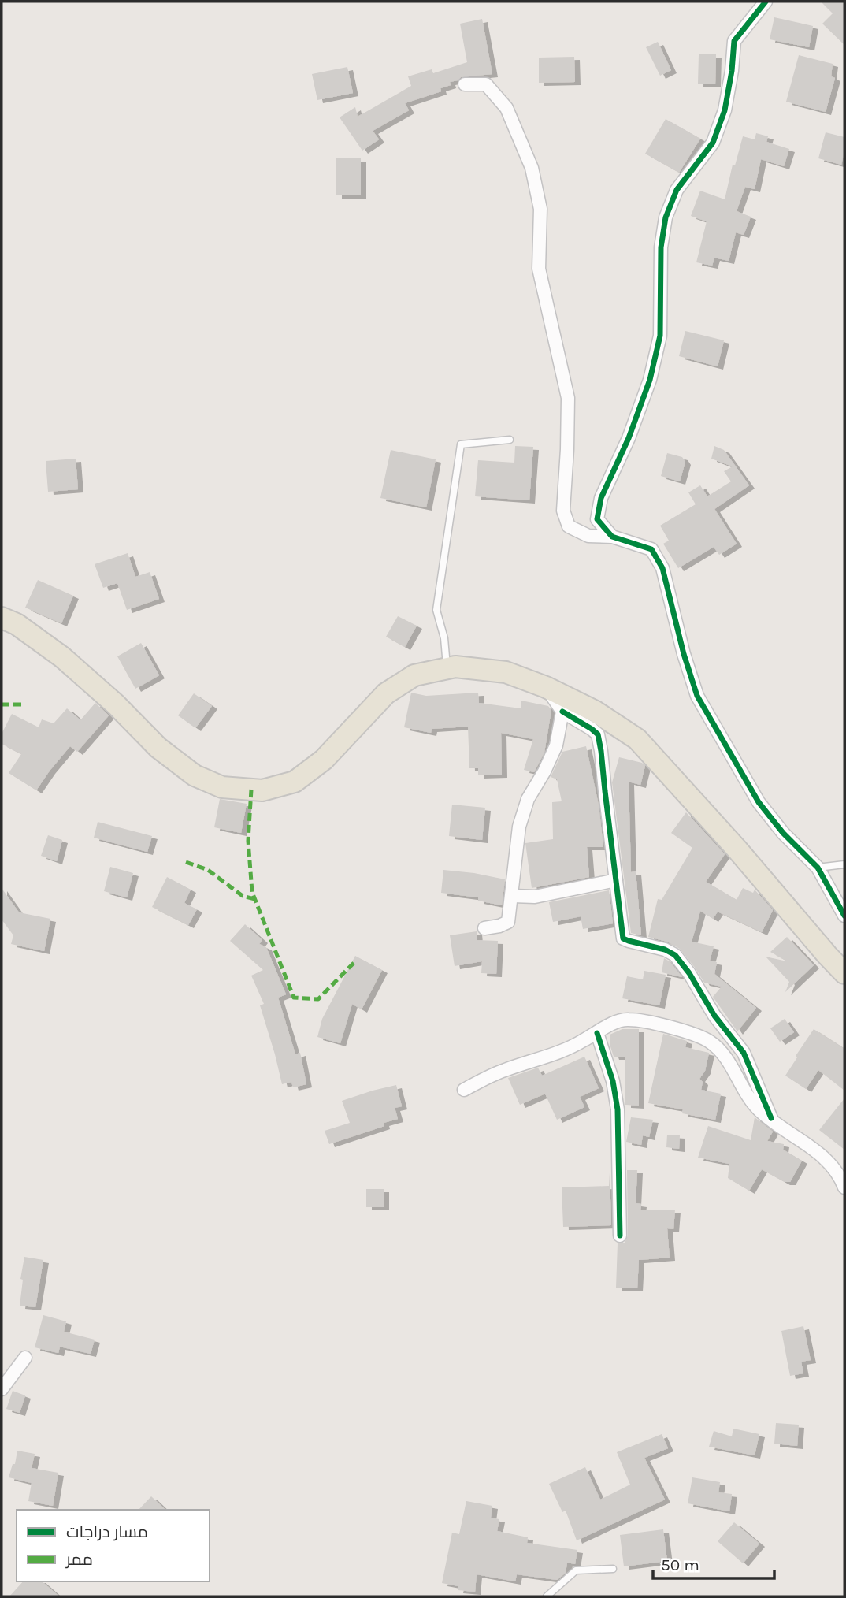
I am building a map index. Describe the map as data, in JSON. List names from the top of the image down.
{
  "legend": ["مسار دراجات", "ممر"],
  "scale_bar": "50 m"
}
